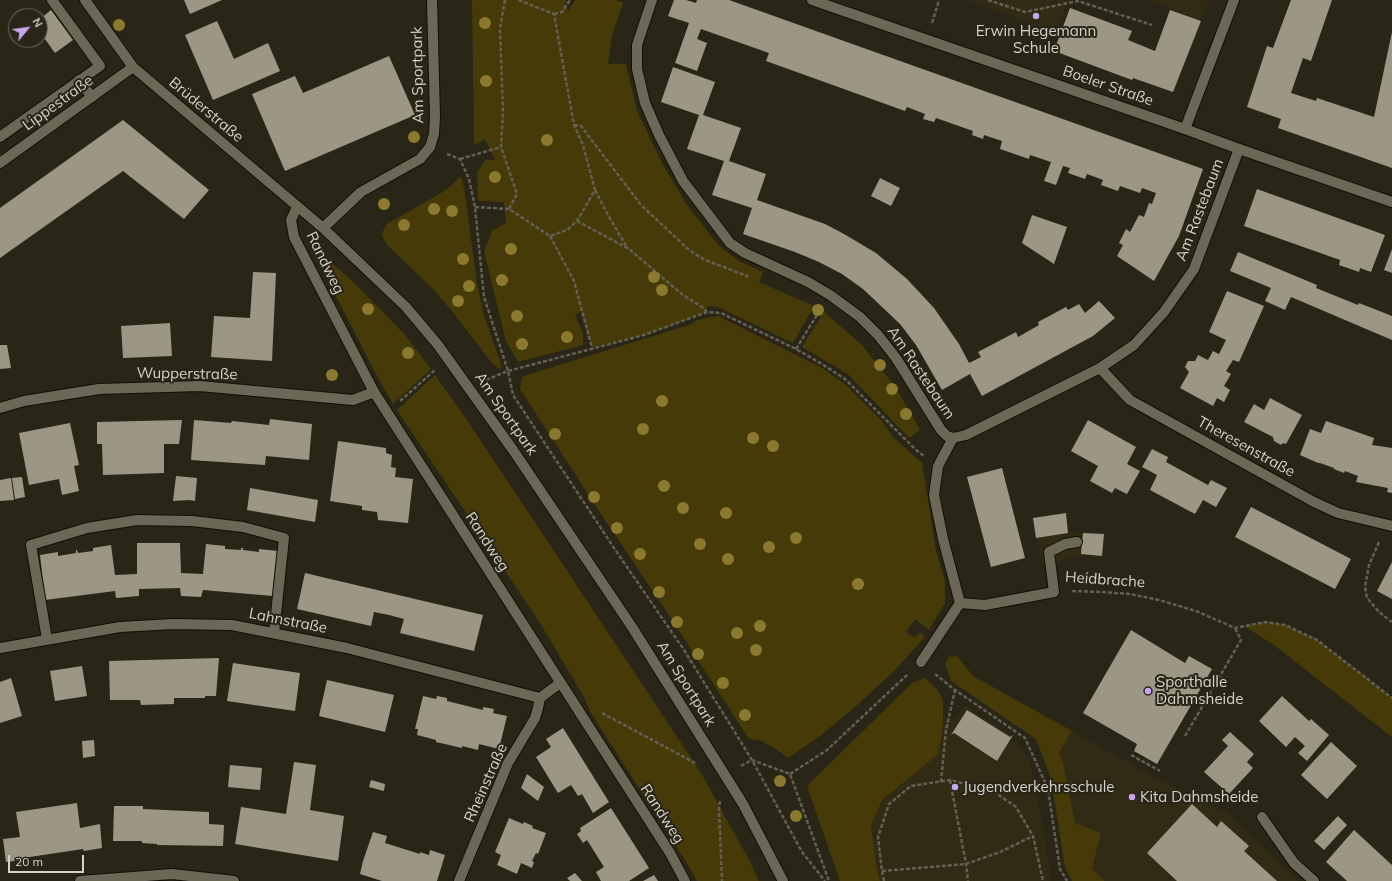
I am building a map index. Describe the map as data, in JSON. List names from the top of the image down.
{
  "streets": {
    "street": [
      "Am Sportpark",
      "Boeler Straße",
      "Lippestraße",
      "Brüderstraße",
      "Am Rastebaum",
      "Randweg",
      "Wupperstraße",
      "Theresenstraße",
      "Heidbrache",
      "Lahnstraße",
      "Rheinstraße"
    ]
  },
  "crossings": [
    ["Am Sportpark", "Brüderstraße"],
    ["Boeler Straße", "Am Rastebaum"],
    ["Lippestraße", "Brüderstraße"],
    ["Brüderstraße", "Randweg"],
    ["Am Rastebaum", "Theresenstraße"],
    ["Randweg", "Wupperstraße"],
    ["Lahnstraße", "Rheinstraße"]
  ],
  "places": [
    "Erwin Hegemann Schule",
    "Sporthalle Dahmsheide",
    "Jugendverkehrsschule",
    "Kita Dahmsheide"
  ],
  "scale_bar": "20 m",
  "north": "top right"
}
